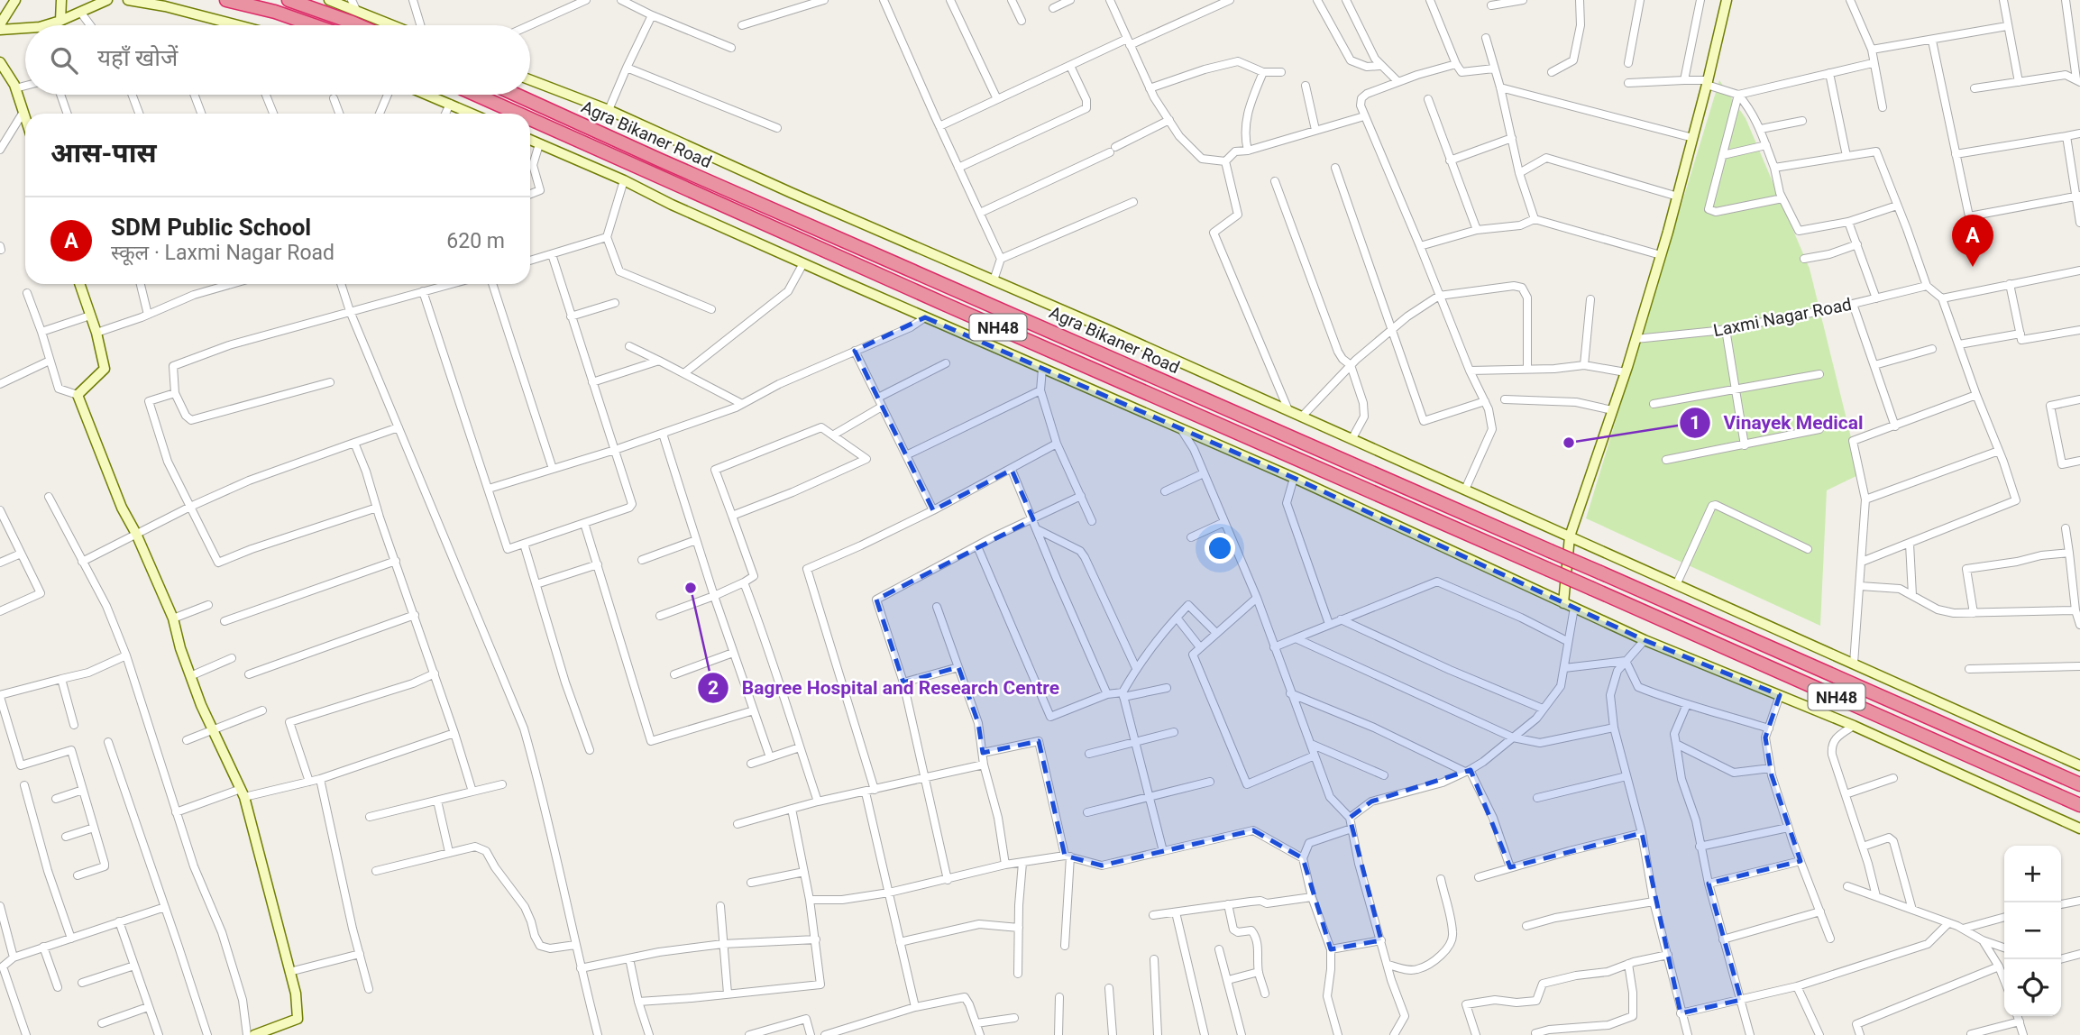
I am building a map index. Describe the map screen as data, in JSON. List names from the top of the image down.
{
  "streets": {
    "highway": ["Agra Bikaner Road", "NH48"],
    "street": ["Laxmi Nagar Road"]
  },
  "places": ["Vinayek Medical", "Bagree Hospital and Research Centre"],
  "page": {
    "search": "यहाँ खोजें",
    "heading": "आस-पास",
    "list": [
      {
        "mark": "A",
        "name": "SDM Public School",
        "note": "स्कूल · Laxmi Nagar Road",
        "value": "620 m"
      }
    ],
    "pins": "A",
    "map_buttons": ["+", "−"]
  }
}
